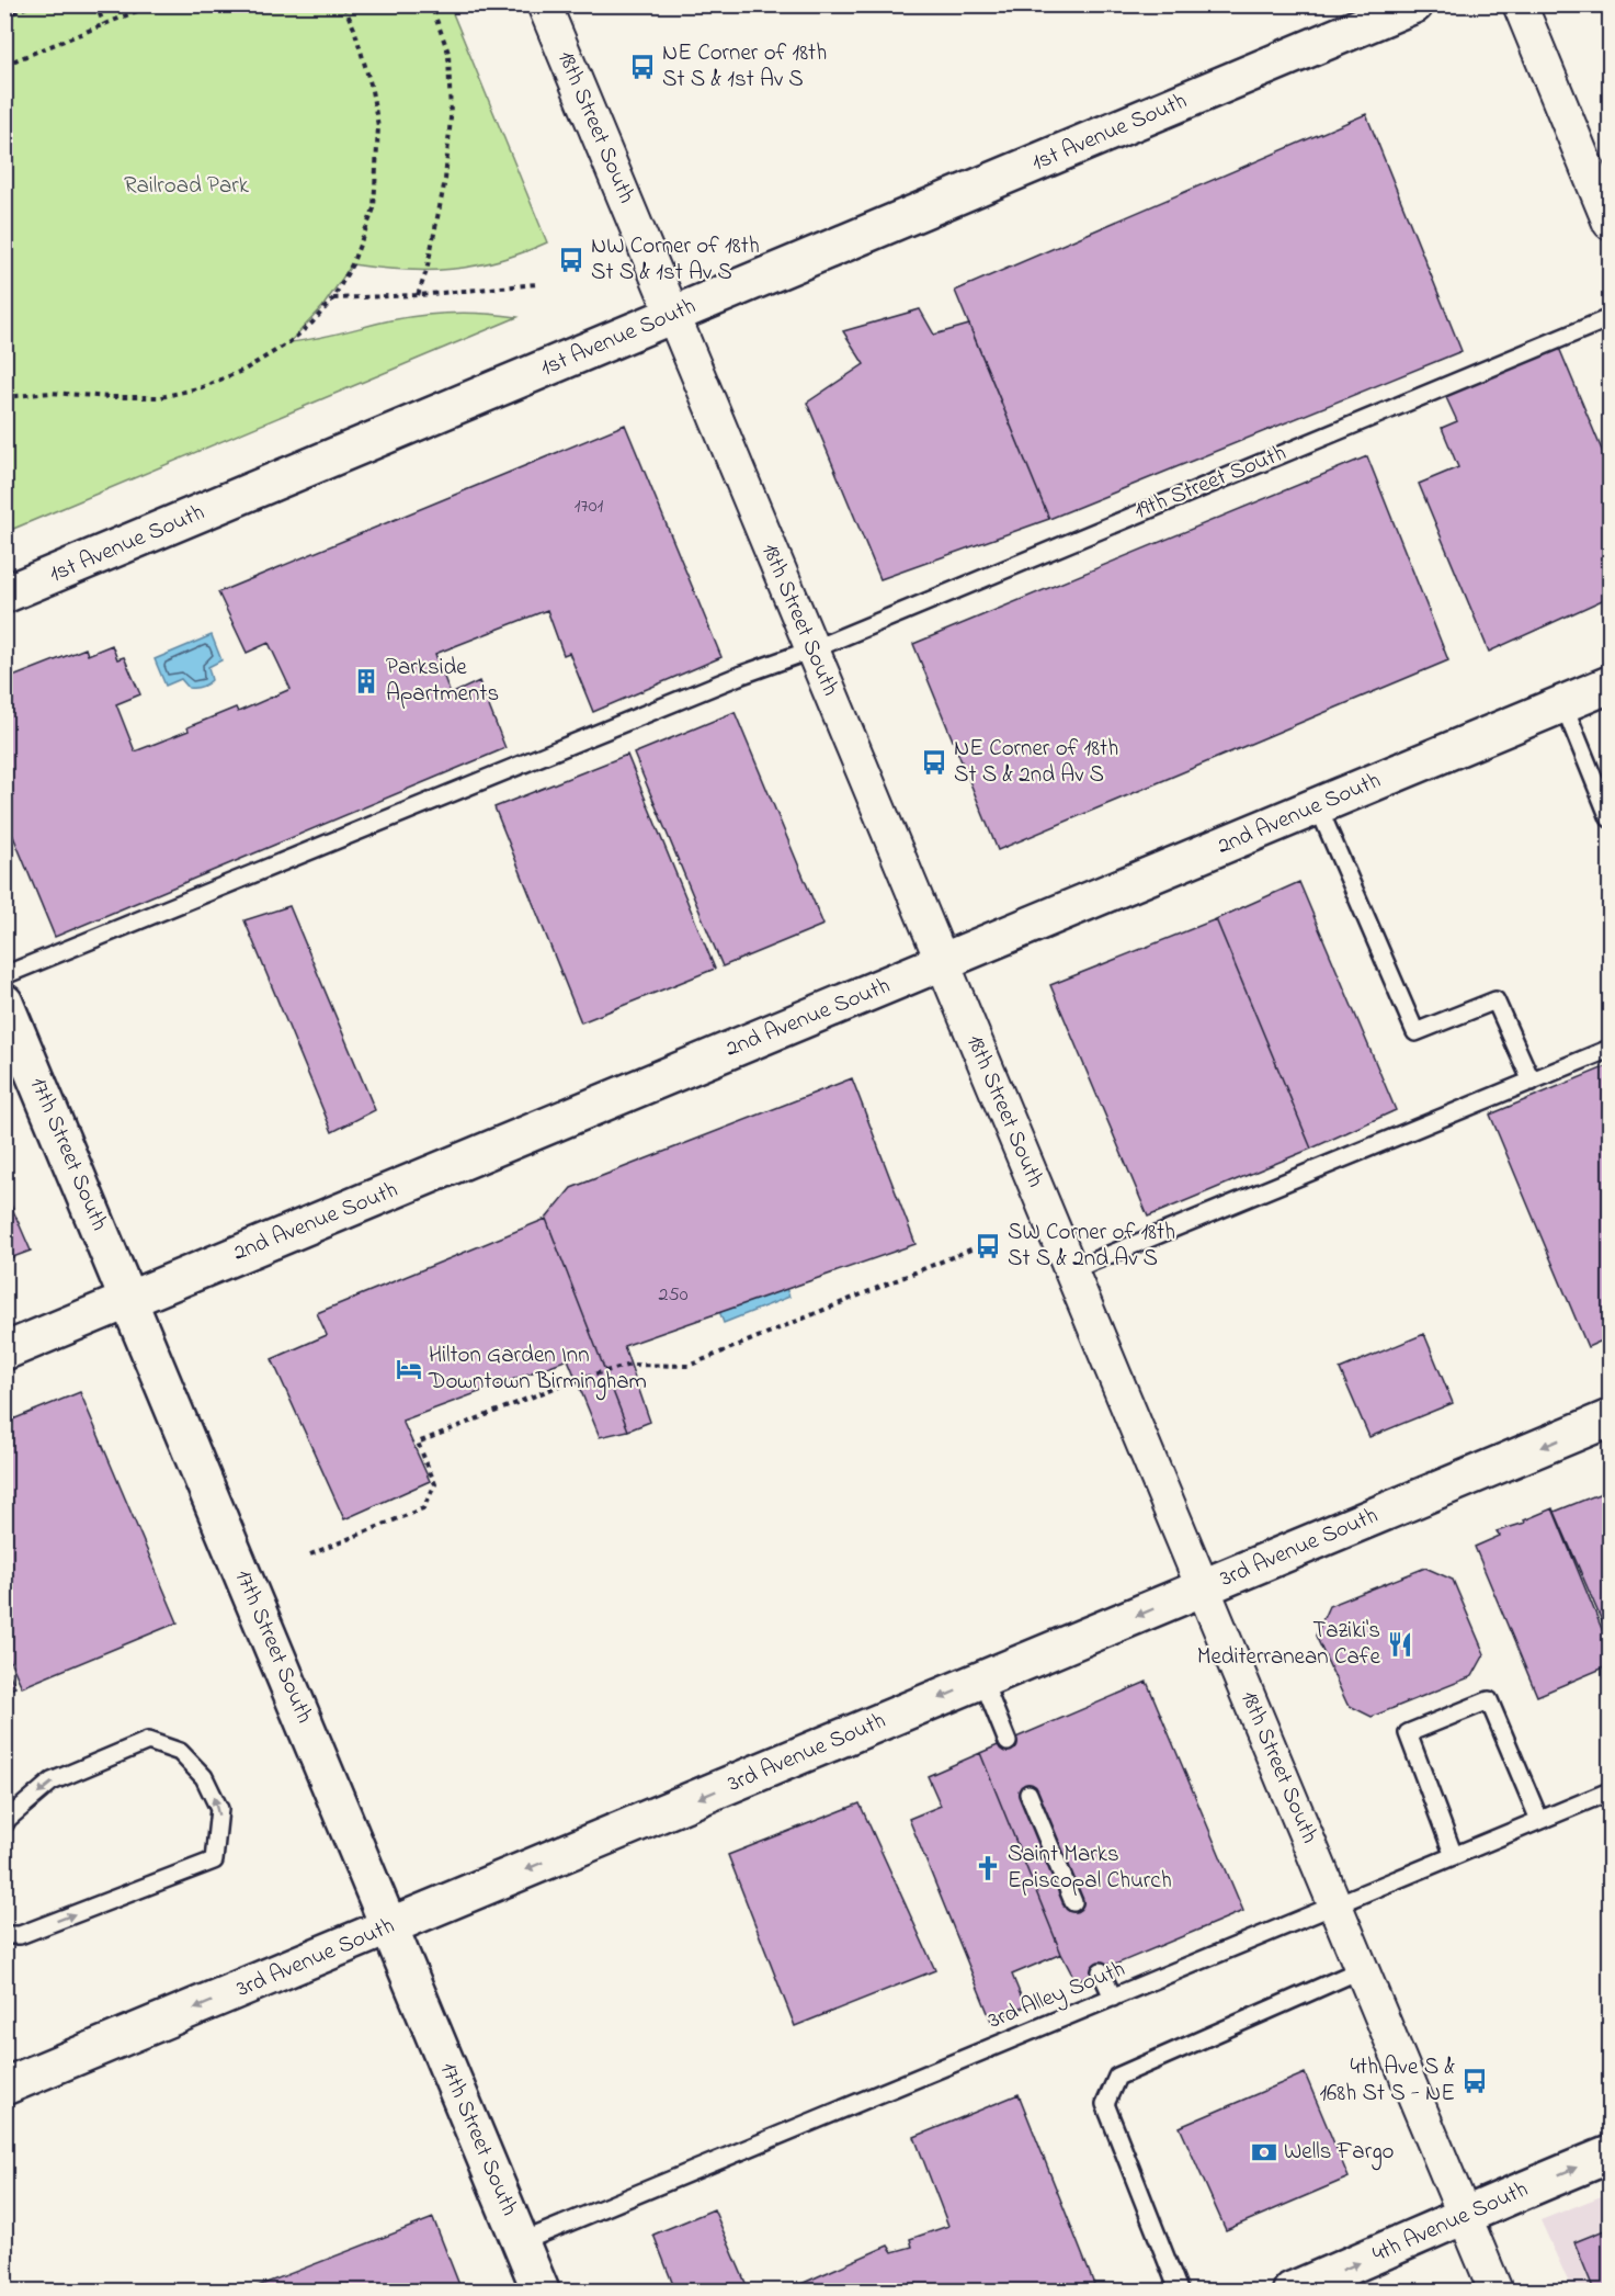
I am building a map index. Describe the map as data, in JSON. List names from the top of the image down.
{
  "streets": {
    "street": [
      "18th Street South",
      "1st Avenue South",
      "2nd Avenue South",
      "17th Street South",
      "3rd Avenue South",
      "4th Avenue South"
    ],
    "lane": ["19th Street South", "3rd Alley South"]
  },
  "crossings": [
    ["18th Street South", "1st Avenue South"],
    ["18th Street South", "19th Street South"],
    ["18th Street South", "2nd Avenue South"],
    ["18th Street South", "3rd Avenue South"],
    ["18th Street South", "3rd Alley South"],
    ["18th Street South", "4th Avenue South"],
    ["2nd Avenue South", "17th Street South"],
    ["17th Street South", "3rd Avenue South"],
    ["17th Street South", "3rd Alley South"]
  ],
  "one_way": ["3rd Avenue South", "4th Avenue South"],
  "parks": ["Railroad Park"],
  "places": {
    "bus stop": [
      "NE Corner of 18th St S & 1st Av S",
      "NW Corner of 18th St S & 1st Av S",
      "NE Corner of 18th St S & 2nd Av S",
      "SW Corner of 18th St S & 2nd Av S",
      "4th Ave S & 168h St S - NE"
    ],
    "building": ["Parkside Apartments"],
    "hotel": ["Hilton Garden Inn Downtown Birmingham"],
    "restaurant": ["Taziki's Mediterranean Cafe"],
    "church": ["Saint Marks Episcopal Church"],
    "bank": ["Wells Fargo"]
  },
  "house_numbers": ["1701", "250"]
}
